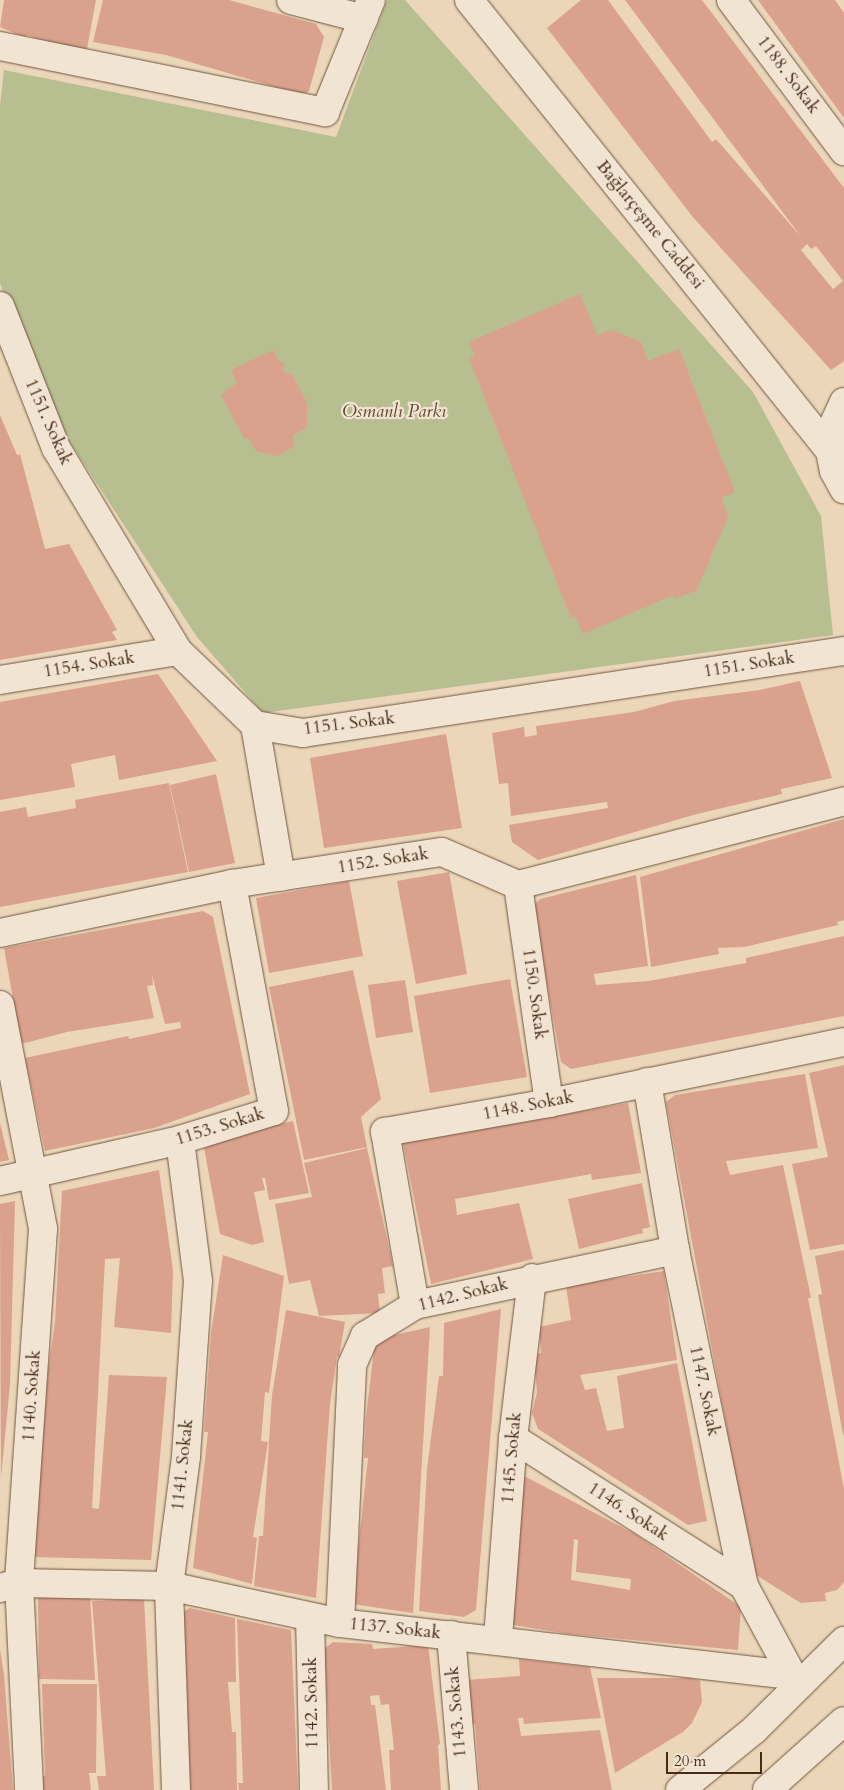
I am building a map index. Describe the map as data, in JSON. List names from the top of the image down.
{
  "streets": {
    "street": [
      "1188. Sokak",
      "Bağlarçeşme Caddesi",
      "1151. Sokak",
      "1154. Sokak",
      "1152. Sokak",
      "1150. Sokak",
      "1148. Sokak",
      "1153. Sokak",
      "1142. Sokak",
      "1147. Sokak",
      "1140. Sokak",
      "1145. Sokak",
      "1141. Sokak",
      "1146. Sokak",
      "1137. Sokak",
      "1143. Sokak"
    ]
  },
  "crossings": [
    ["1151. Sokak", "1154. Sokak"],
    ["1152. Sokak", "1150. Sokak"],
    ["1152. Sokak", "1153. Sokak"],
    ["1150. Sokak", "1148. Sokak"],
    ["1148. Sokak", "1142. Sokak"],
    ["1148. Sokak", "1147. Sokak"],
    ["1153. Sokak", "1140. Sokak"],
    ["1153. Sokak", "1141. Sokak"],
    ["1142. Sokak", "1147. Sokak"],
    ["1142. Sokak", "1145. Sokak"],
    ["1142. Sokak", "1137. Sokak"],
    ["1147. Sokak", "1146. Sokak"],
    ["1147. Sokak", "1137. Sokak"],
    ["1140. Sokak", "1137. Sokak"],
    ["1145. Sokak", "1146. Sokak"],
    ["1145. Sokak", "1137. Sokak"],
    ["1141. Sokak", "1137. Sokak"],
    ["1137. Sokak", "1143. Sokak"]
  ],
  "parks": ["Osmanlı Parkı"],
  "scale_bar": "20 m"
}
